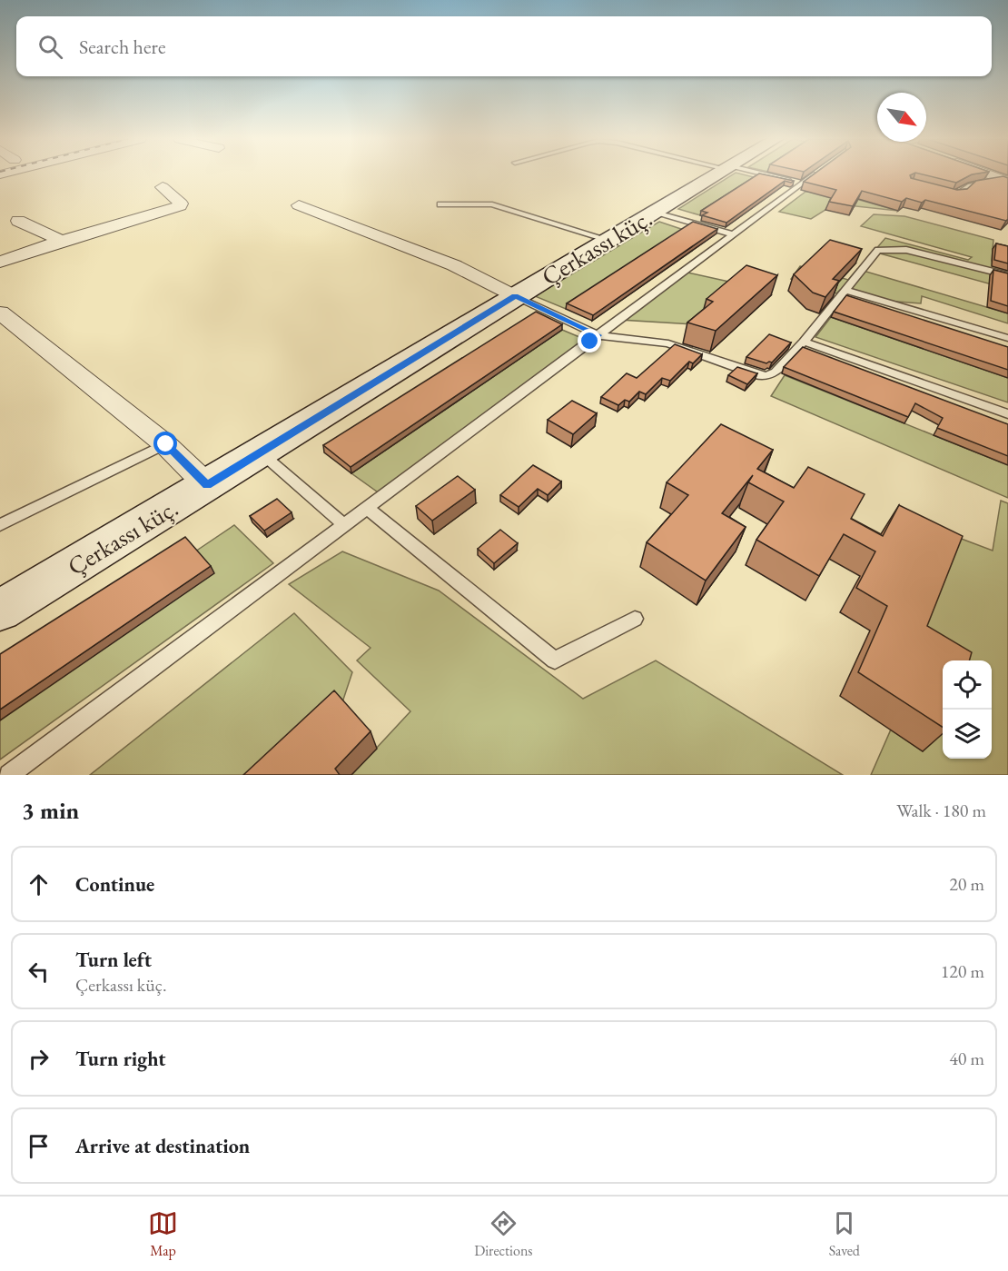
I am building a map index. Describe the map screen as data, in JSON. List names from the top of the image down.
{
  "streets": {
    "street": ["Çerkassı küç."]
  },
  "north": "bottom right",
  "page": {
    "search": "Search here",
    "heading": ["3 min", "Walk · 180 m"],
    "list": [
      ["Continue", "20 m"],
      ["Turn left", "Çerkassı küç.", "120 m"],
      ["Turn right", "40 m"],
      "Arrive at destination"
    ],
    "nav": ["Map", "Directions", "Saved"]
  }
}
